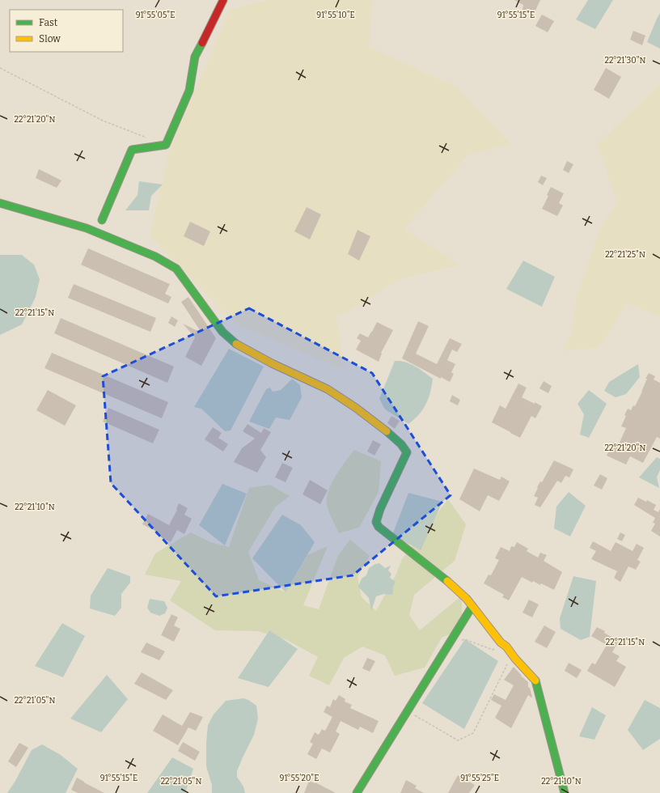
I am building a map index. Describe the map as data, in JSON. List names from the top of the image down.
{
  "legend": ["Fast", "Slow"],
  "coordinates": [
    "91°55'05\"E",
    "91°55'10\"E",
    "91°55'15\"E",
    "22°21'30\"N",
    "22°21'20\"N",
    "22°21'25\"N",
    "22°21'15\"N",
    "22°21'10\"N",
    "22°21'05\"N",
    "91°55'20\"E",
    "91°55'25\"E"
  ]
}
